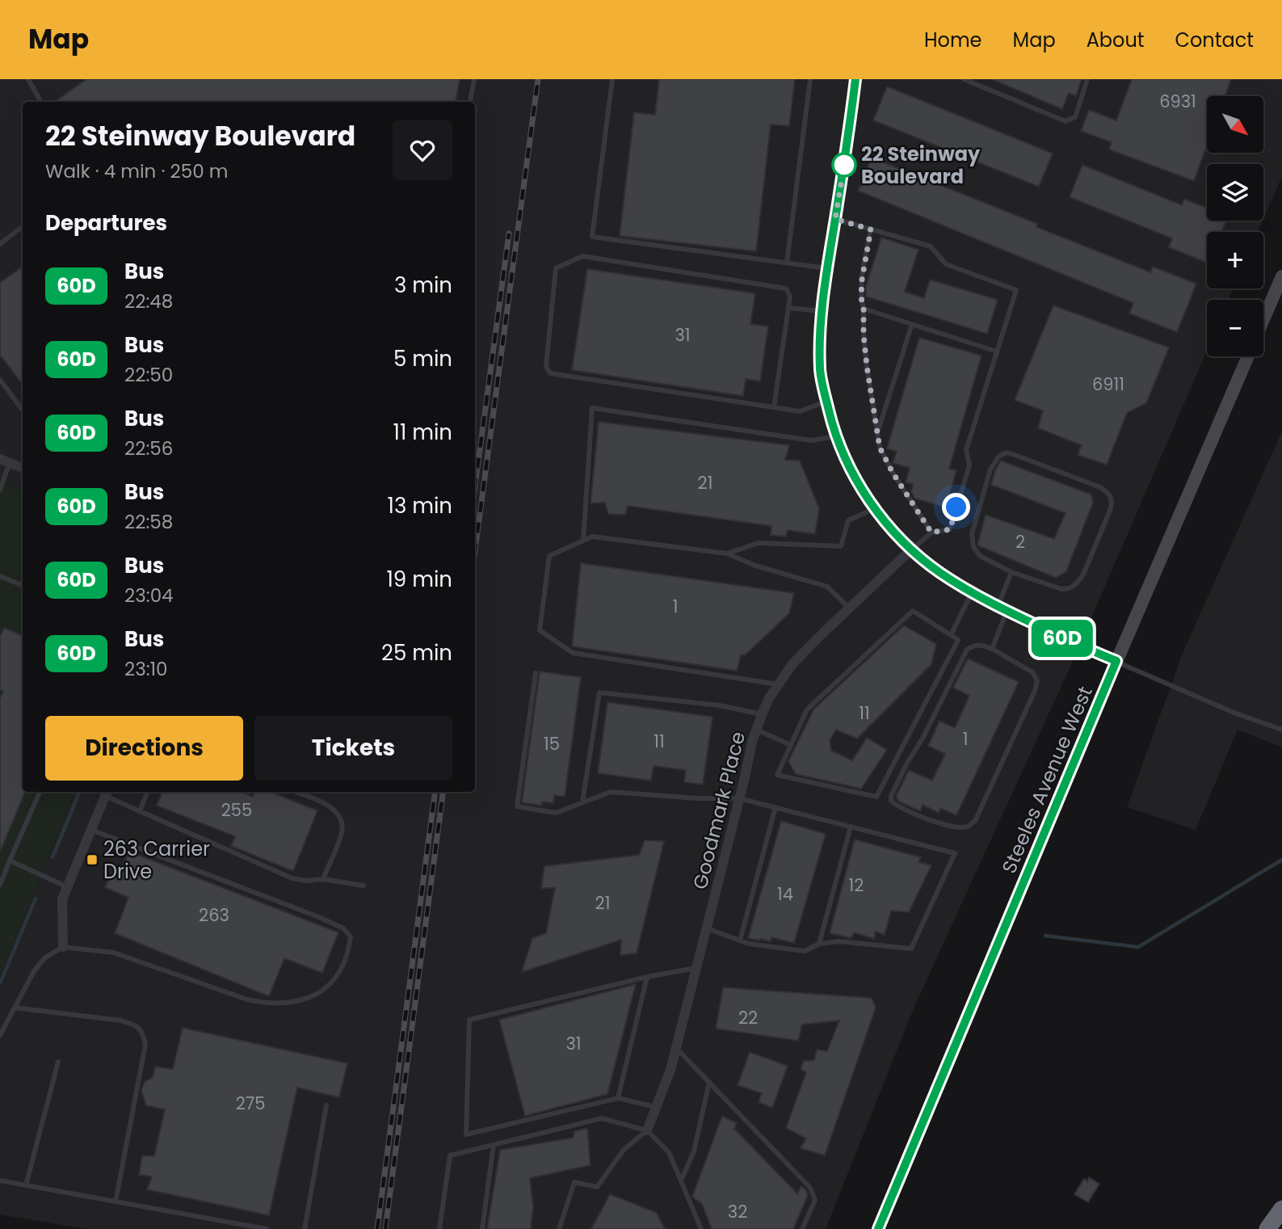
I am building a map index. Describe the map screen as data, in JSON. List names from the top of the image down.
{
  "streets": {
    "main road": ["Steeles Avenue West"],
    "street": ["Goodmark Place"]
  },
  "places": {
    "other": ["22 Steinway Boulevard"],
    "transit": ["263 Carrier Drive"]
  },
  "lines": ["bus line 60D"],
  "house_numbers": [
    "6931",
    "31",
    "6911",
    "21",
    "2",
    "1",
    "11",
    "1",
    "11",
    "15",
    "255",
    "12",
    "14",
    "21",
    "263",
    "22",
    "31",
    "275",
    "32"
  ],
  "north": "bottom right",
  "page": {
    "header": "Map",
    "nav": [
      "Home",
      "Map",
      "About",
      "Contact"
    ],
    "on_map": "60D",
    "map_buttons": ["+", "−"],
    "heading": [
      ["22 Steinway Boulevard", "Walk · 4 min · 250 m"],
      "Departures"
    ],
    "list": [
      {
        "mark": "60D",
        "name": "Bus",
        "note": "22:48",
        "value": "3 min"
      },
      {
        "mark": "60D",
        "name": "Bus",
        "note": "22:50",
        "value": "5 min"
      },
      {
        "mark": "60D",
        "name": "Bus",
        "note": "22:56",
        "value": "11 min"
      },
      {
        "mark": "60D",
        "name": "Bus",
        "note": "22:58",
        "value": "13 min"
      },
      {
        "mark": "60D",
        "name": "Bus",
        "note": "23:04",
        "value": "19 min"
      },
      {
        "mark": "60D",
        "name": "Bus",
        "note": "23:10",
        "value": "25 min"
      }
    ],
    "buttons": ["Directions", "Tickets"]
  }
}
